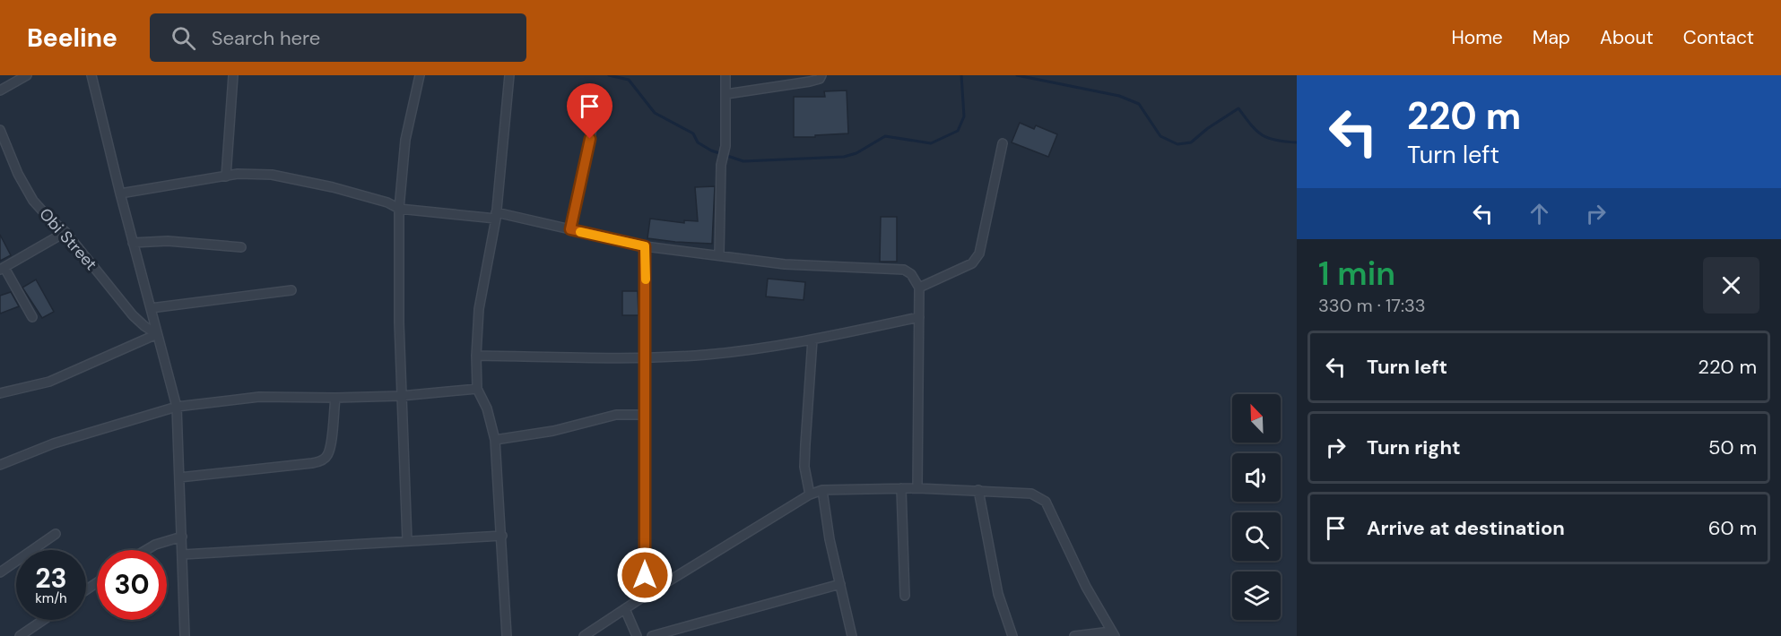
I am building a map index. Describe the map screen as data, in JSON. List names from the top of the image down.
{
  "streets": {
    "street": ["Obi Street"]
  },
  "north": "top left",
  "page": {
    "header": "Beeline",
    "search": "Search here",
    "nav": [
      "Home",
      "Map",
      "About",
      "Contact"
    ],
    "turn": ["220 m", "Turn left"],
    "heading": ["1 min", "330 m · 17:33"],
    "list": [
      {
        "name": "Turn left",
        "value": "220 m"
      },
      {
        "name": "Turn right",
        "value": "50 m"
      },
      {
        "name": "Arrive at destination",
        "value": "60 m"
      }
    ],
    "speed": "23 km/h",
    "limit": "30"
  }
}
